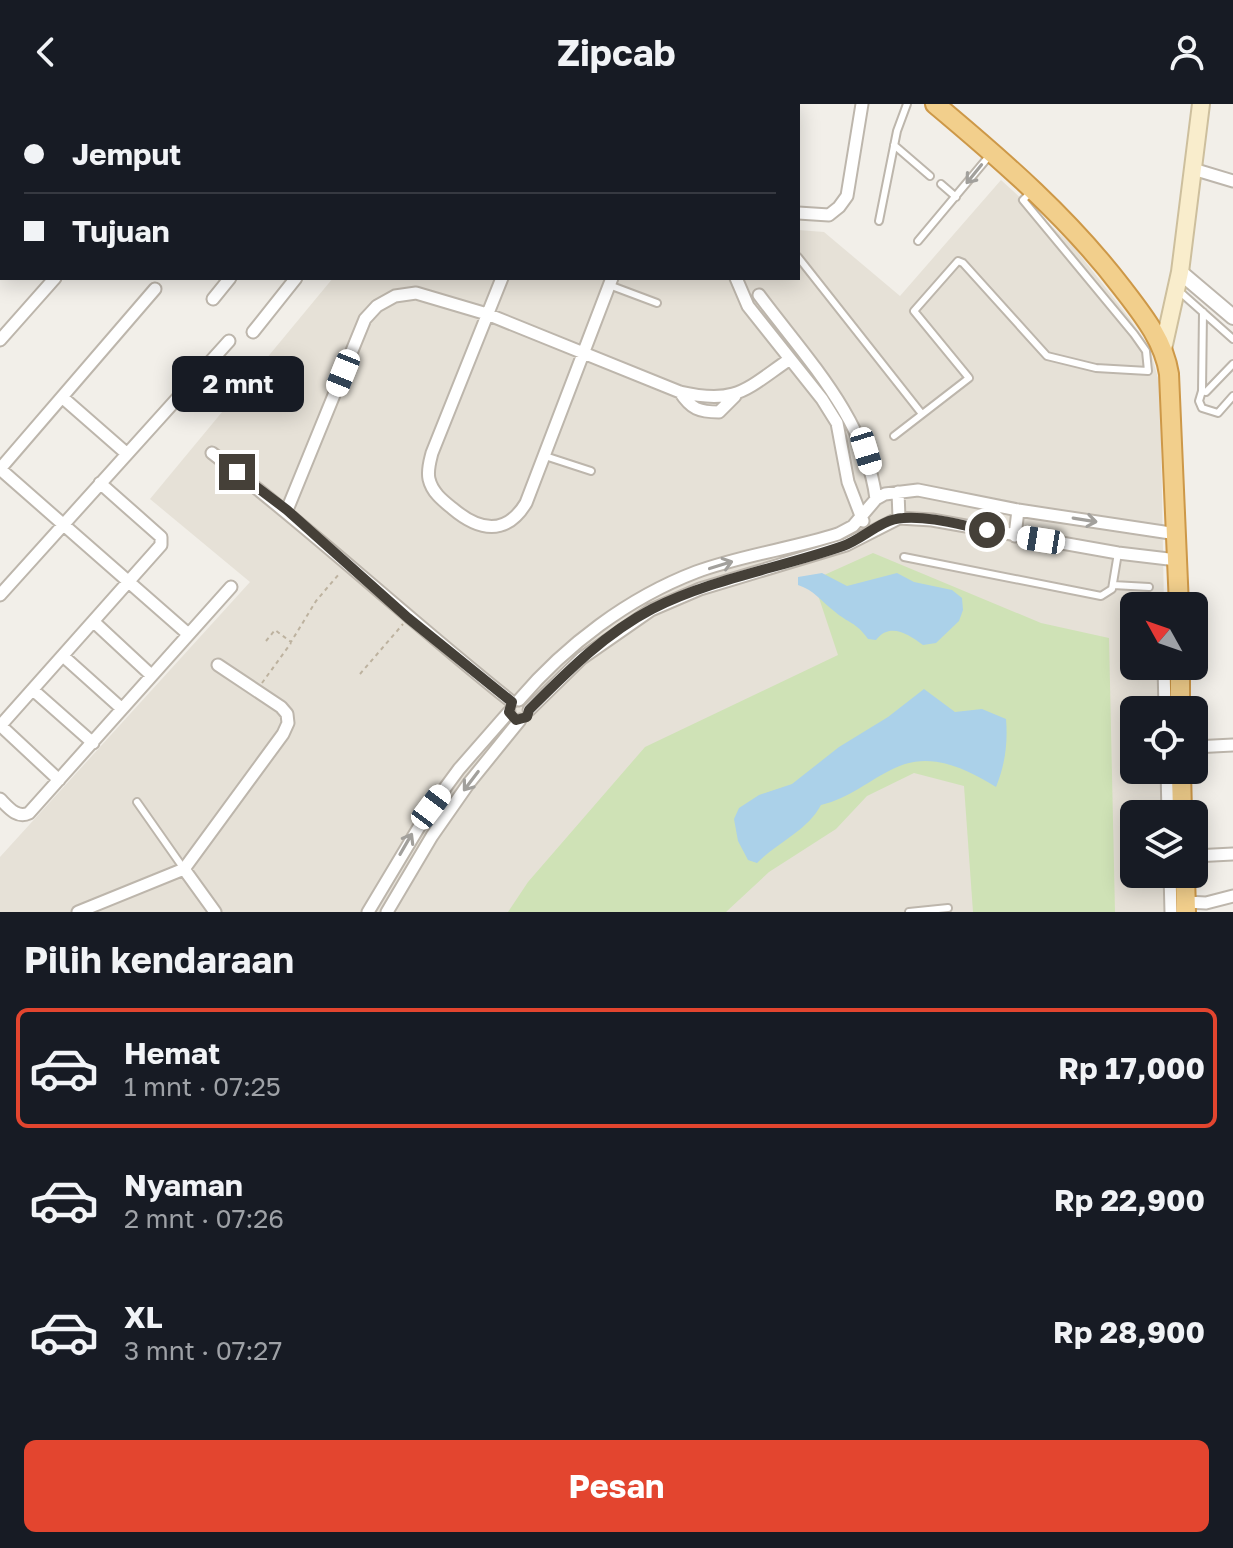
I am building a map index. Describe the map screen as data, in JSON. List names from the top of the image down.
{
  "north": "top left",
  "page": {
    "header": "Zipcab",
    "banner": ["Jemput", "Tujuan"],
    "bubble": "2 mnt",
    "heading": "Pilih kendaraan",
    "list": [
      {
        "name": "Hemat",
        "note": "1 mnt · 07:25",
        "value": "Rp 17,000"
      },
      {
        "name": "Nyaman",
        "note": "2 mnt · 07:26",
        "value": "Rp 22,900"
      },
      {
        "name": "XL",
        "note": "3 mnt · 07:27",
        "value": "Rp 28,900"
      }
    ],
    "buttons": "Pesan"
  }
}
